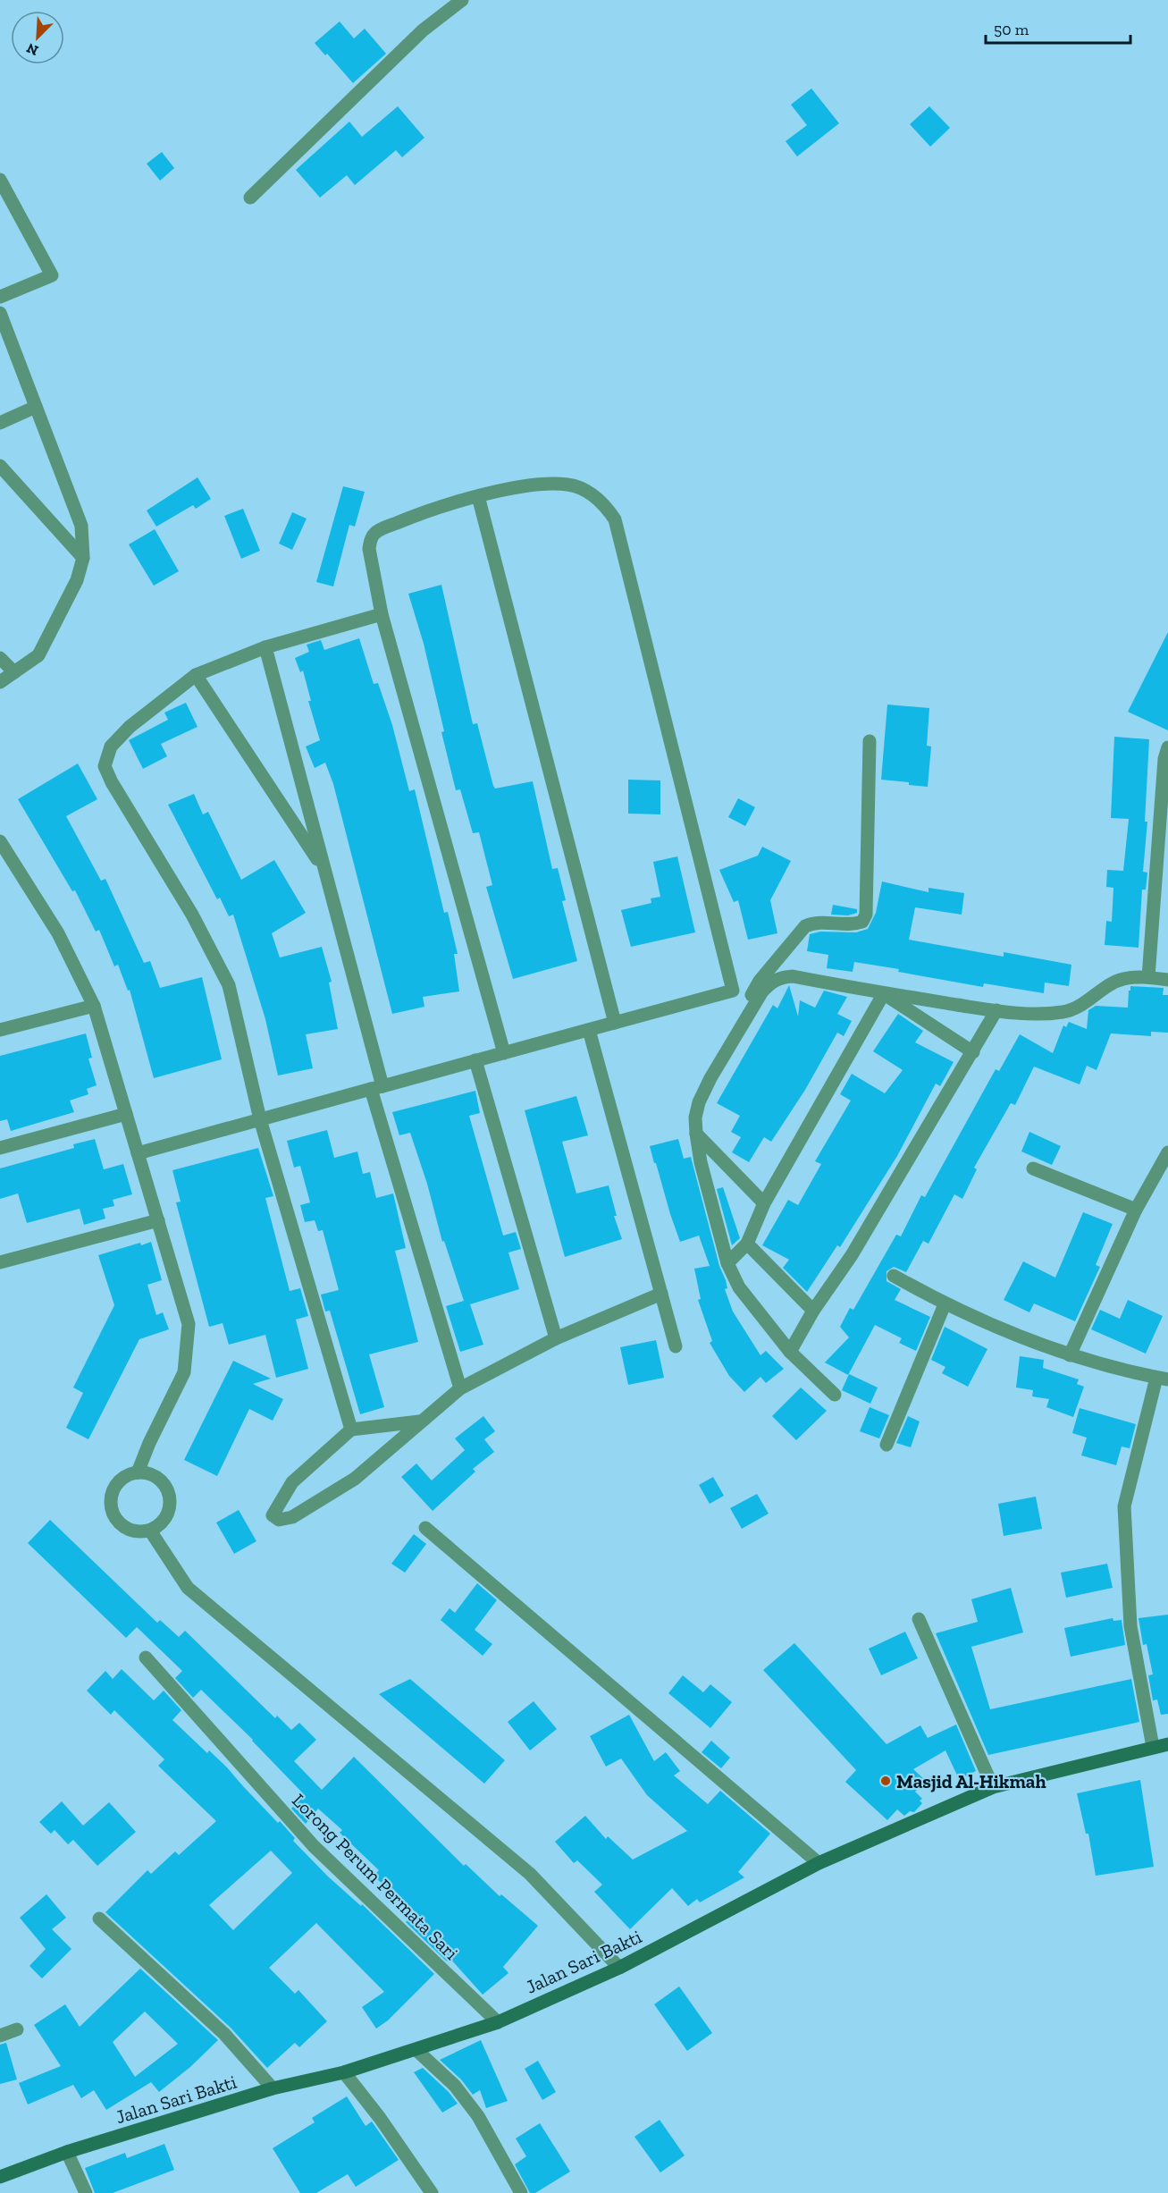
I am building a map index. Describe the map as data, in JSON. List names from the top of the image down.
{
  "streets": {
    "main road": ["Jalan Sari Bakti"],
    "street": ["Lorong Perum Permata Sari"]
  },
  "crossings": [
    ["Lorong Perum Permata Sari", "Jalan Sari Bakti"]
  ],
  "places": ["Masjid Al-Hikmah"],
  "scale_bar": "50 m",
  "north": "bottom left"
}
